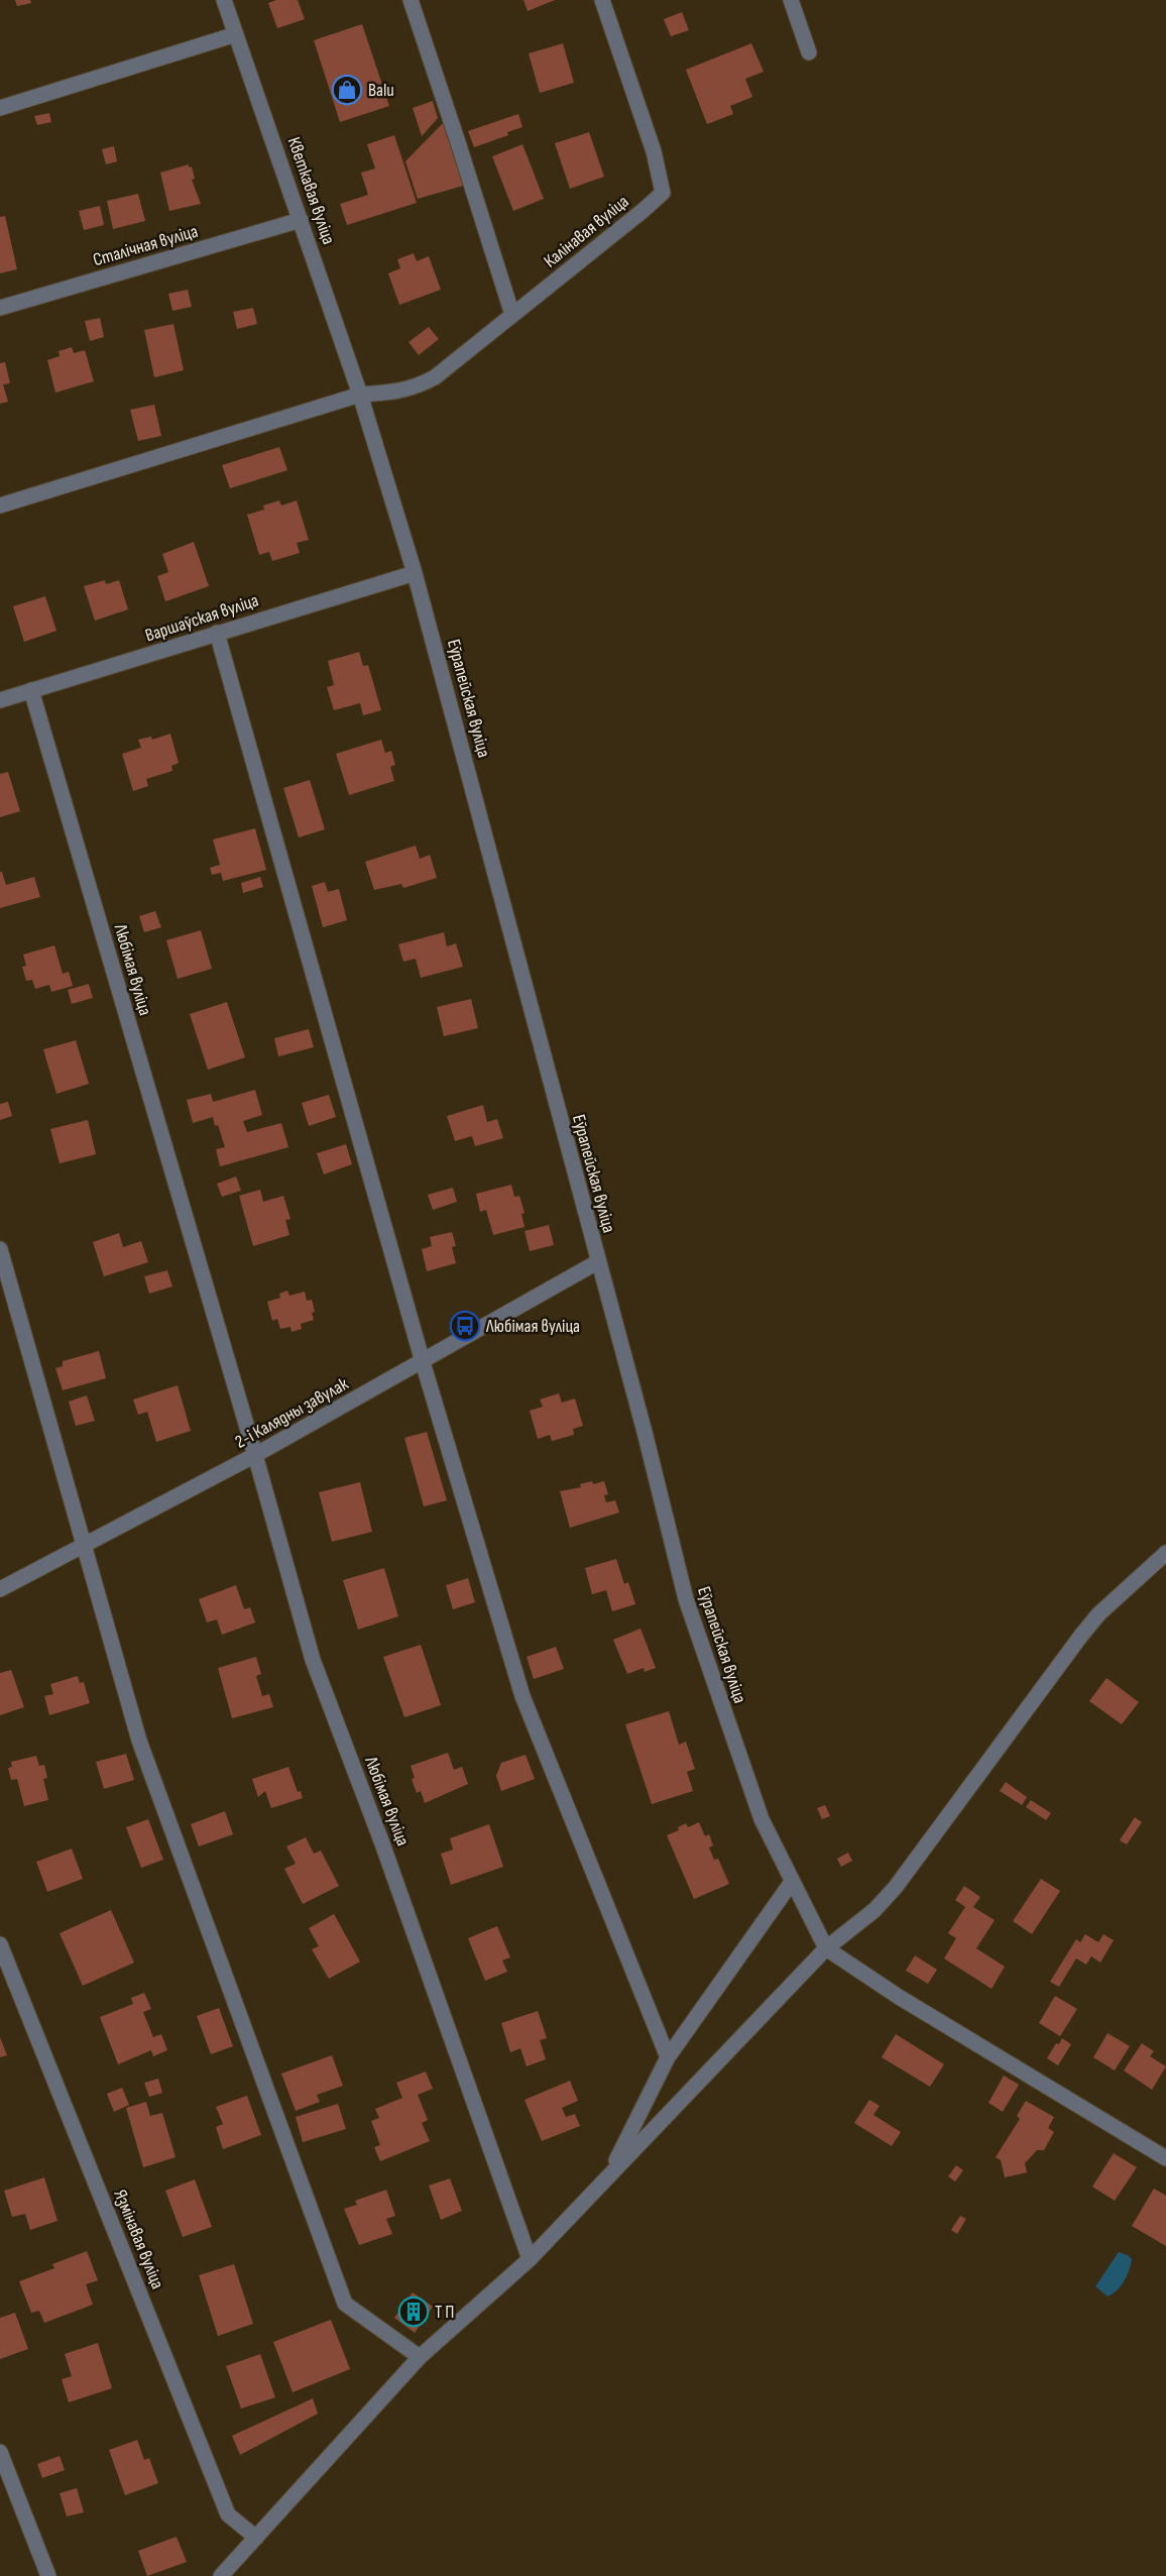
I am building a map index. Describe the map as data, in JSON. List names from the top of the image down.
{
  "streets": {
    "street": [
      "Кветкавая вуліца",
      "Калінавая вуліца",
      "Сталічная вуліца",
      "Варшаўская вуліца",
      "Еўрапейская вуліца",
      "Любімая вуліца",
      "2-і Калядны завулак",
      "Язмінавая вуліца"
    ]
  },
  "crossings": [
    ["Кветкавая вуліца", "Калінавая вуліца"],
    ["Кветкавая вуліца", "Сталічная вуліца"],
    ["Кветкавая вуліца", "Еўрапейская вуліца"],
    ["Калінавая вуліца", "Еўрапейская вуліца"],
    ["Варшаўская вуліца", "Еўрапейская вуліца"],
    ["Варшаўская вуліца", "Любімая вуліца"],
    ["Еўрапейская вуліца", "2-і Калядны завулак"],
    ["Любімая вуліца", "2-і Калядны завулак"]
  ],
  "places": {
    "shop": ["Balu"],
    "bus stop": ["Любімая вуліца"],
    "building": ["Т П"]
  }
}
